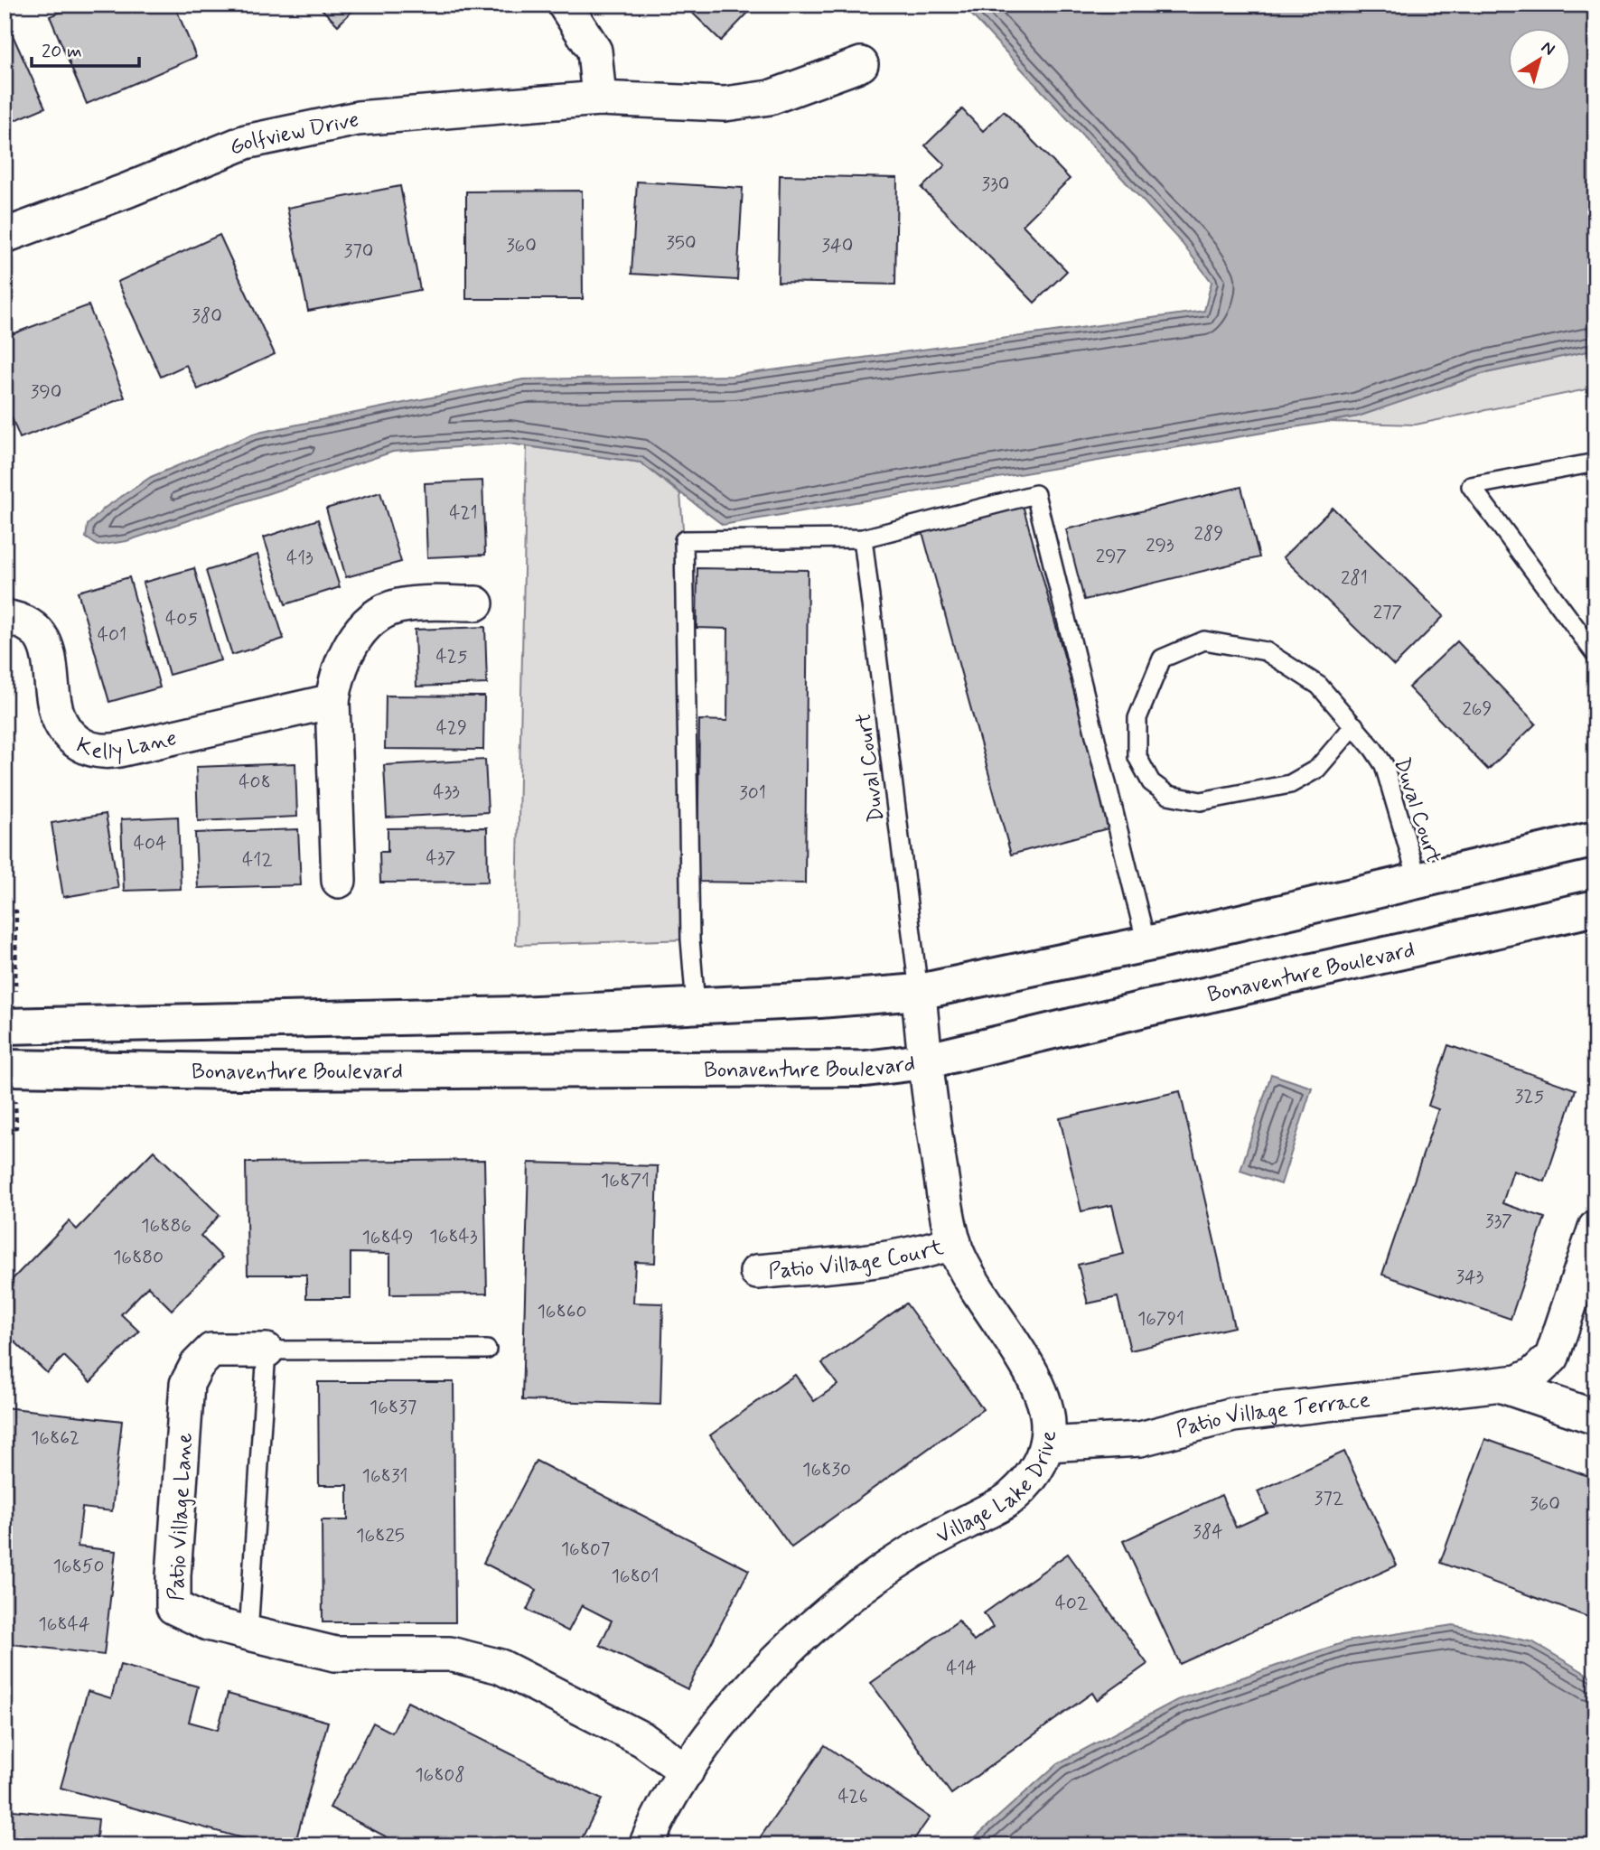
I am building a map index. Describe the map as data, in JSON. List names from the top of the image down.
{
  "streets": {
    "main road": ["Bonaventure Boulevard"],
    "street": [
      "Golfview Drive",
      "Kelly Lane",
      "Patio Village Court",
      "Patio Village Terrace",
      "Village Lake Drive",
      "Patio Village Lane"
    ],
    "lane": ["Duval Court"]
  },
  "crossings": [
    ["Duval Court", "Village Lake Drive"],
    ["Bonaventure Boulevard", "Village Lake Drive"],
    ["Patio Village Court", "Village Lake Drive"],
    ["Patio Village Terrace", "Village Lake Drive"],
    ["Village Lake Drive", "Patio Village Lane"]
  ],
  "house_numbers": [
    "330",
    "350",
    "360",
    "340",
    "370",
    "380",
    "390",
    "421",
    "289",
    "293",
    "297",
    "413",
    "281",
    "277",
    "405",
    "401",
    "425",
    "269",
    "429",
    "408",
    "433",
    "301",
    "404",
    "437",
    "412",
    "325",
    "16871",
    "337",
    "16886",
    "16843",
    "16849",
    "16880",
    "343",
    "16860",
    "16791",
    "16837",
    "16862",
    "16830",
    "16831",
    "372",
    "360",
    "384",
    "16825",
    "16807",
    "16850",
    "16801",
    "402",
    "16844",
    "414",
    "16808",
    "426"
  ],
  "scale_bar": "20 m",
  "north": "top right"
}
